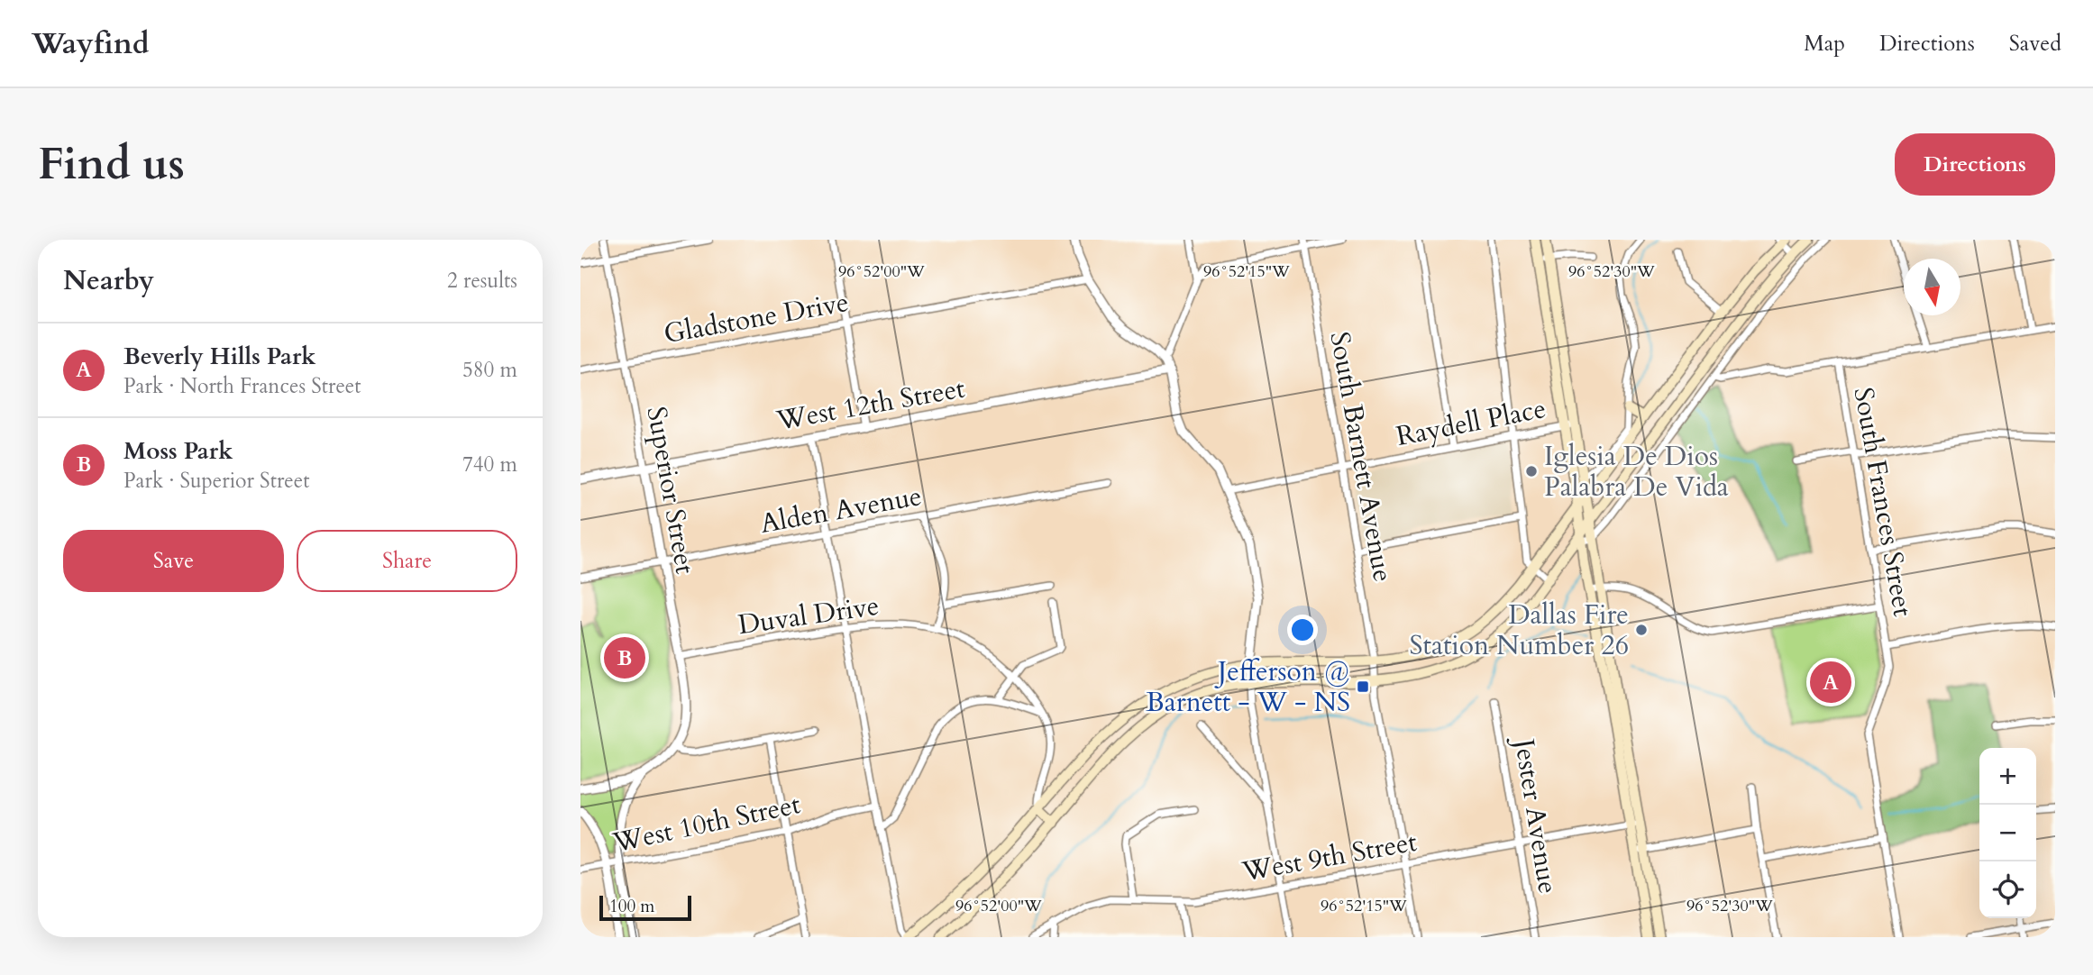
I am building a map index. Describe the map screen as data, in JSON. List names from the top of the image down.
{
  "streets": {
    "street": [
      "Gladstone Drive",
      "West 12th Street",
      "Raydell Place",
      "South Barnett Avenue",
      "Superior Street",
      "South Frances Street",
      "Alden Avenue",
      "Duval Drive",
      "Jester Avenue",
      "West 10th Street",
      "West 9th Street"
    ]
  },
  "crossings": [
    ["Gladstone Drive", "Superior Street"],
    ["West 12th Street", "Superior Street"],
    ["Raydell Place", "South Barnett Avenue"],
    ["South Barnett Avenue", "West 9th Street"],
    ["Superior Street", "Alden Avenue"],
    ["Superior Street", "Duval Drive"],
    ["Jester Avenue", "West 9th Street"]
  ],
  "places": {
    "other": ["Iglesia De Dios Palabra De Vida", "Dallas Fire Station Number 26"],
    "transit": ["Jefferson @ Barnett - W - NS"]
  },
  "scale_bar": "100 m",
  "north": "bottom",
  "page": {
    "header": "Wayfind",
    "nav": ["Map", "Directions", "Saved"],
    "buttons": [
      "Directions",
      ["Save", "Share"]
    ],
    "title": "Find us",
    "heading": ["Nearby", "2 results"],
    "list": [
      {
        "mark": "A",
        "name": "Beverly Hills Park",
        "note": "Park · North Frances Street",
        "value": "580 m"
      },
      {
        "mark": "B",
        "name": "Moss Park",
        "note": "Park · Superior Street",
        "value": "740 m"
      }
    ],
    "pins": ["B", "A"],
    "map_buttons": ["+", "−"],
    "scale": "100 m"
  },
  "coordinates": ["96°52'00\"W", "96°52'15\"W", "96°52'30\"W"]
}
